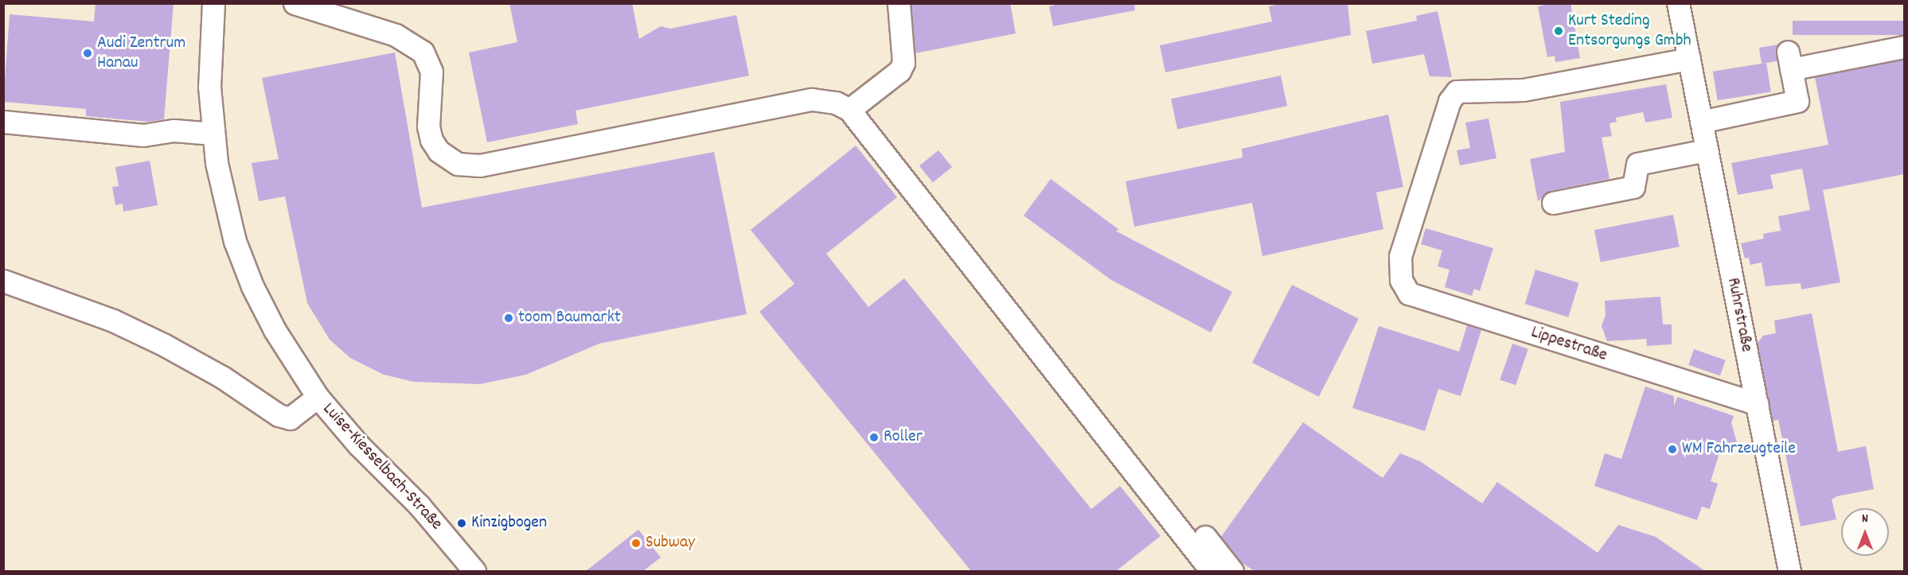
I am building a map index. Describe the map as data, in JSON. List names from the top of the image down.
{
  "streets": {
    "street": ["Ruhrstraße", "Lippestraße", "Luise-Kiesselbach-Straße"]
  },
  "crossings": [
    ["Ruhrstraße", "Lippestraße"]
  ],
  "places": [
    "Kurt Steding Entsorgungs Gmbh",
    "Audi Zentrum Hanau",
    "toom Baumarkt",
    "Roller",
    "WM Fahrzeugteile",
    "Kinzigbogen",
    "Subway"
  ],
  "north": "top"
}
